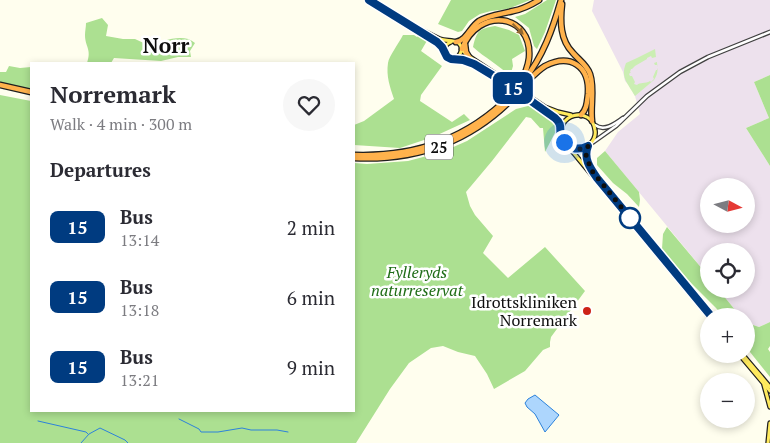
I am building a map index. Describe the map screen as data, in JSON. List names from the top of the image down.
{
  "streets": {
    "highway": ["25"]
  },
  "districts": ["Norr"],
  "parks": ["Fylleryds naturreservat"],
  "places": ["Idrottskliniken Norremark"],
  "lines": ["bus line 15"],
  "north": "right",
  "page": {
    "on_map": "15",
    "heading": [
      ["Norremark", "Walk · 4 min · 300 m"],
      "Departures"
    ],
    "map_buttons": ["+", "−"],
    "list": [
      {
        "mark": "15",
        "name": "Bus",
        "note": "13:14",
        "value": "2 min"
      },
      {
        "mark": "15",
        "name": "Bus",
        "note": "13:18",
        "value": "6 min"
      },
      {
        "mark": "15",
        "name": "Bus",
        "note": "13:21",
        "value": "9 min"
      }
    ]
  }
}
